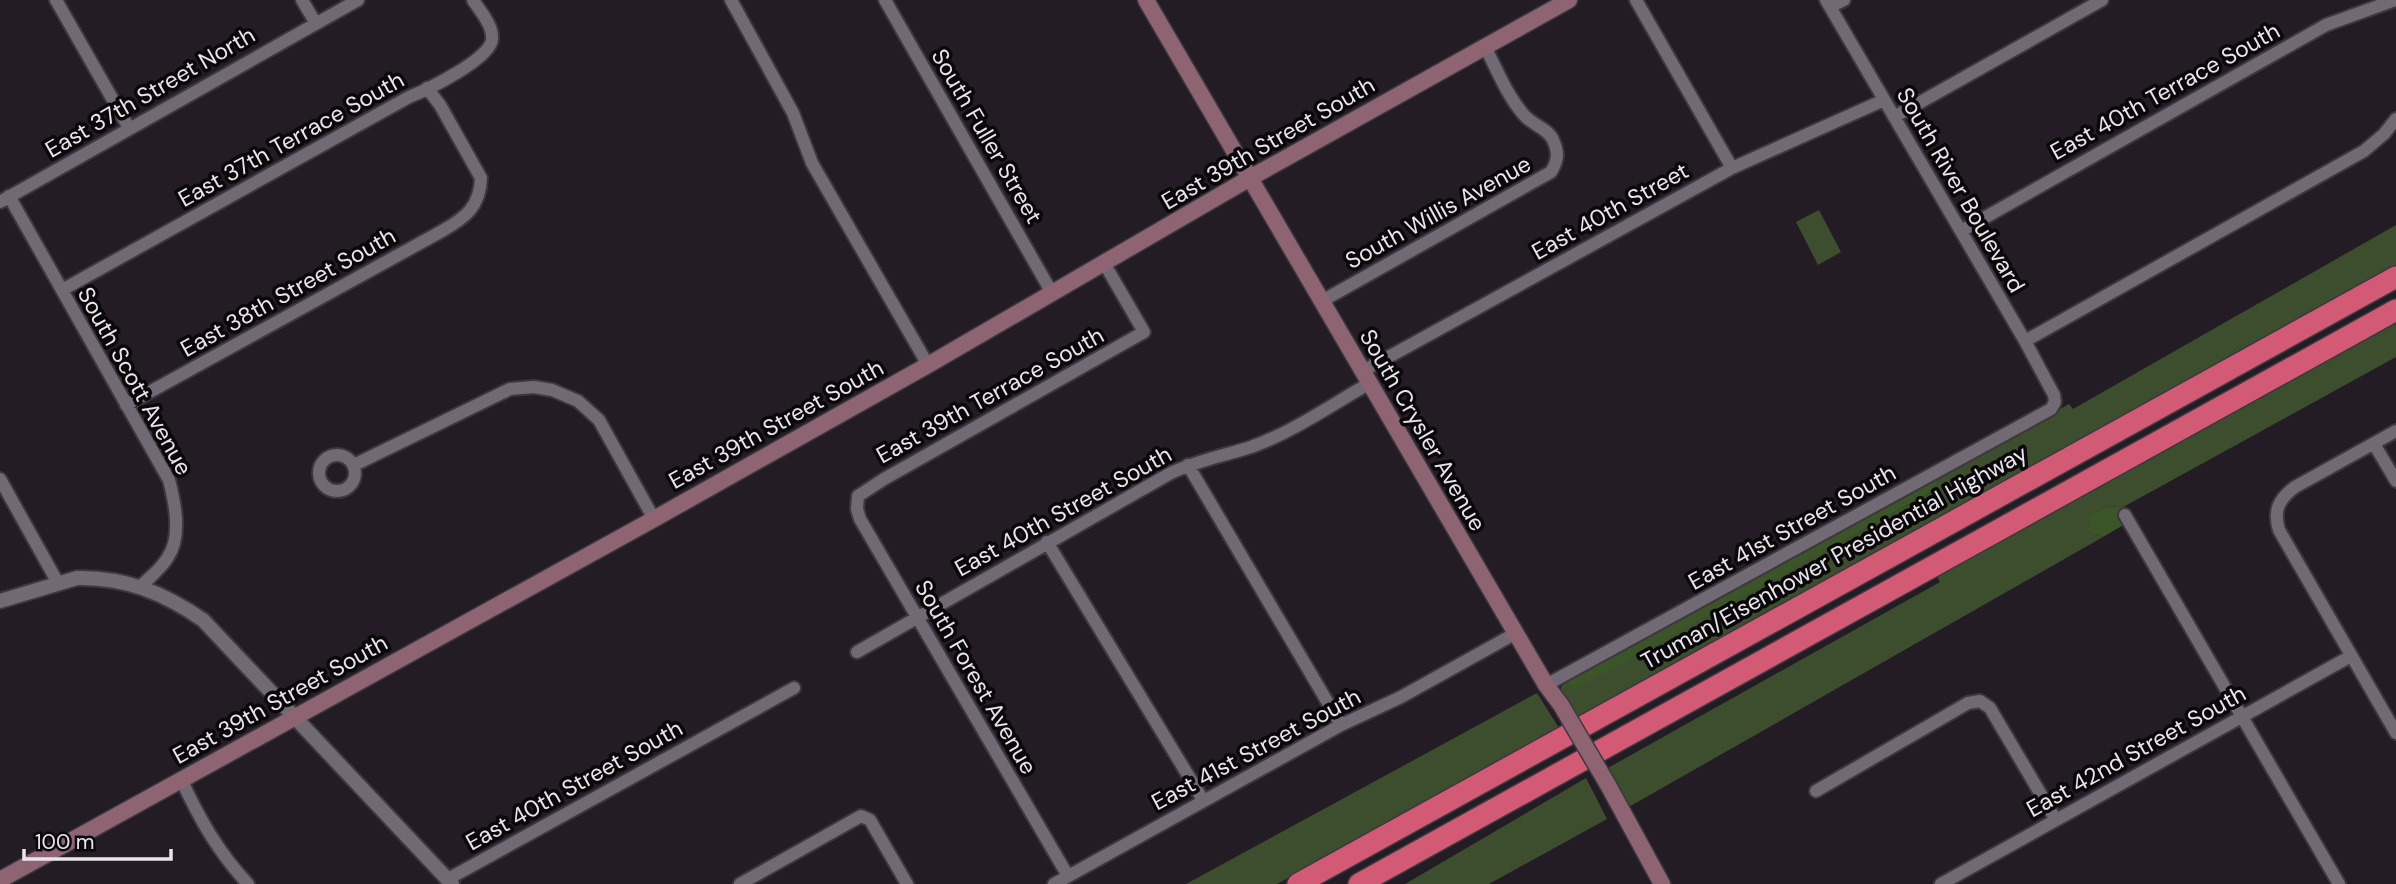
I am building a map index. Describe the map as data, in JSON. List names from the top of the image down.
{
  "streets": {
    "highway": ["Truman/Eisenhower Presidential Highway"],
    "main road": ["East 39th Street South", "South Crysler Avenue"],
    "street": [
      "East 40th Terrace South",
      "East 37th Street North",
      "South Fuller Street",
      "East 37th Terrace South",
      "South River Boulevard",
      "East 40th Street",
      "South Willis Avenue",
      "East 38th Street South",
      "South Scott Avenue",
      "East 39th Terrace South",
      "East 40th Street South",
      "East 41st Street South",
      "South Forest Avenue",
      "East 42nd Street South"
    ]
  },
  "crossings": [
    ["East 40th Terrace South", "South River Boulevard"],
    ["East 37th Street North", "South Scott Avenue"],
    ["South Fuller Street", "East 39th Street South"],
    ["East 37th Terrace South", "East 38th Street South"],
    ["East 37th Terrace South", "South Scott Avenue"],
    ["East 39th Street South", "South Willis Avenue"],
    ["East 39th Street South", "East 39th Terrace South"],
    ["East 39th Street South", "South Crysler Avenue"],
    ["South River Boulevard", "East 40th Street"],
    ["South River Boulevard", "East 41st Street South"],
    ["East 40th Street", "South Crysler Avenue"],
    ["East 40th Street", "East 40th Street South"],
    ["South Willis Avenue", "South Crysler Avenue"],
    ["East 38th Street South", "South Scott Avenue"],
    ["East 39th Terrace South", "South Forest Avenue"],
    ["South Crysler Avenue", "East 40th Street South"],
    ["South Crysler Avenue", "East 41st Street South"],
    ["East 40th Street South", "South Forest Avenue"],
    ["East 41st Street South", "South Forest Avenue"]
  ],
  "scale_bar": "100 m"
}
